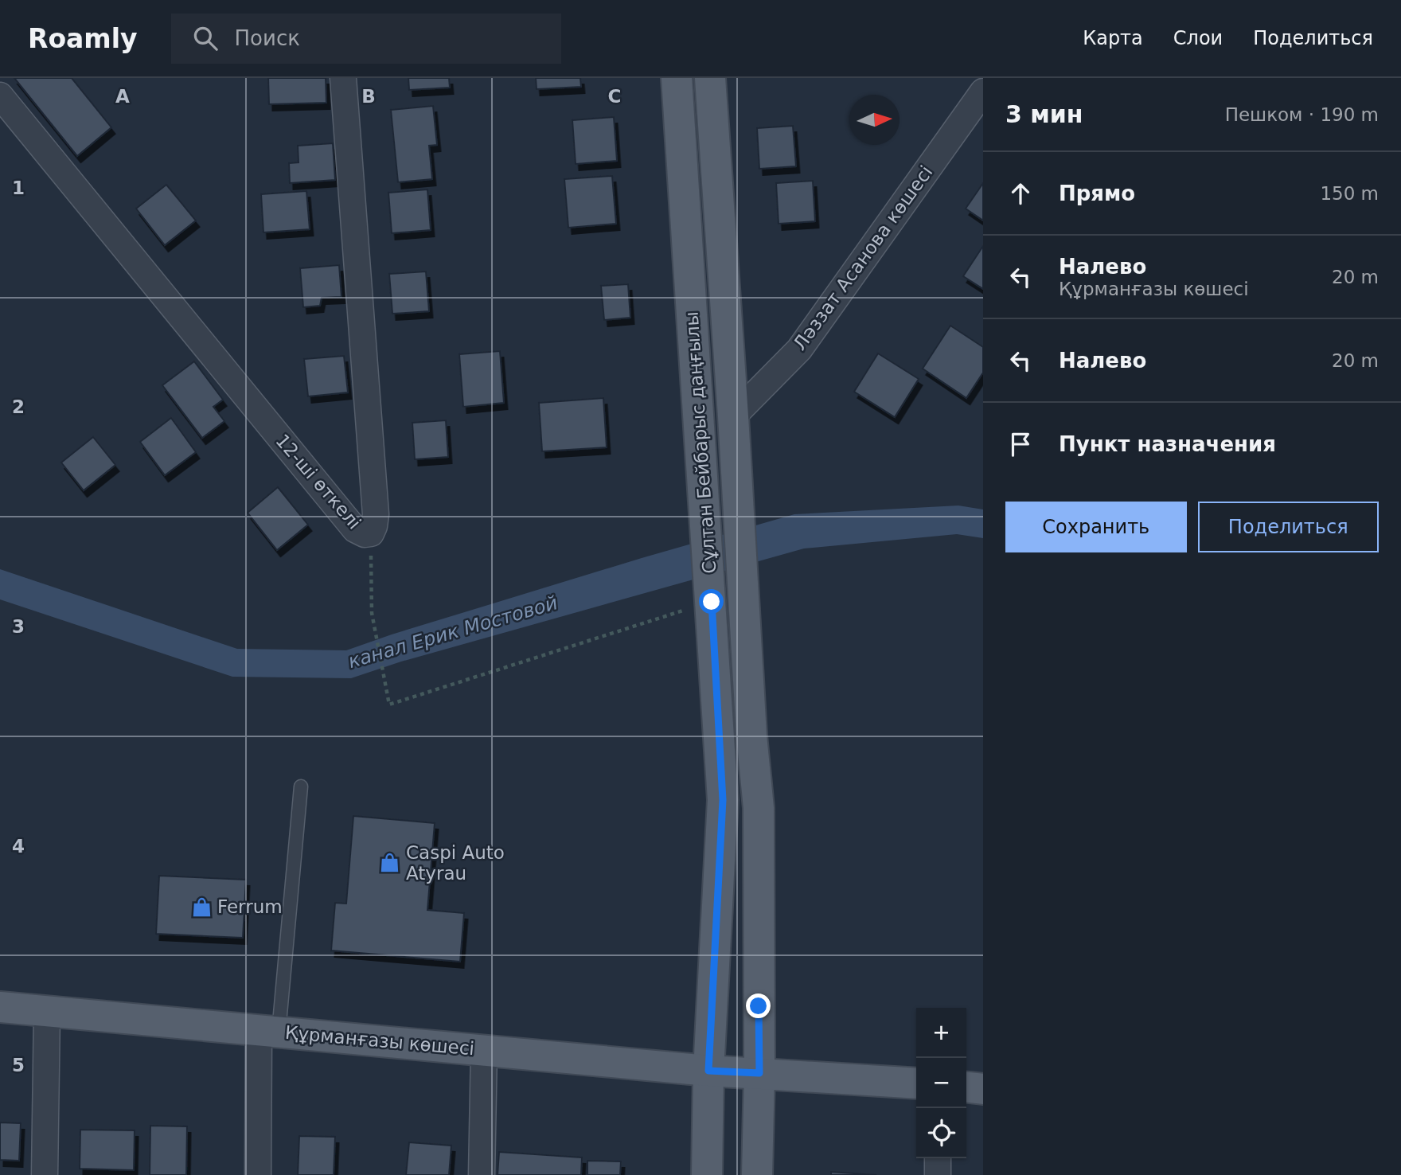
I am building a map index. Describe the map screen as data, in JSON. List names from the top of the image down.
{
  "streets": {
    "main road": ["Сұлтан Бейбарыс даңғылы", "Құрманғазы көшесі"],
    "street": ["Ләззат Асанова көшесі", "12-ші өткелі"]
  },
  "crossings": [
    ["Ләззат Асанова көшесі", "Сұлтан Бейбарыс даңғылы"],
    ["Сұлтан Бейбарыс даңғылы", "Құрманғазы көшесі"]
  ],
  "water": ["канал Ерик Мостовой"],
  "places": {
    "shop": ["Caspi Auto Atyrau", "Ferrum"]
  },
  "north": "right",
  "page": {
    "header": "Roamly",
    "search": "Поиск",
    "nav": ["Карта", "Слои", "Поделиться"],
    "heading": ["3 мин", "Пешком · 190 m"],
    "list": [
      ["Прямо", "150 m"],
      ["Налево", "Құрманғазы көшесі", "20 m"],
      ["Налево", "20 m"],
      "Пункт назначения"
    ],
    "buttons": ["Сохранить", "Поделиться"],
    "map_buttons": ["+", "−"]
  },
  "grid": {
    "columns": ["A", "B", "C"],
    "rows": [
      "1",
      "2",
      "3",
      "4",
      "5"
    ]
  }
}
